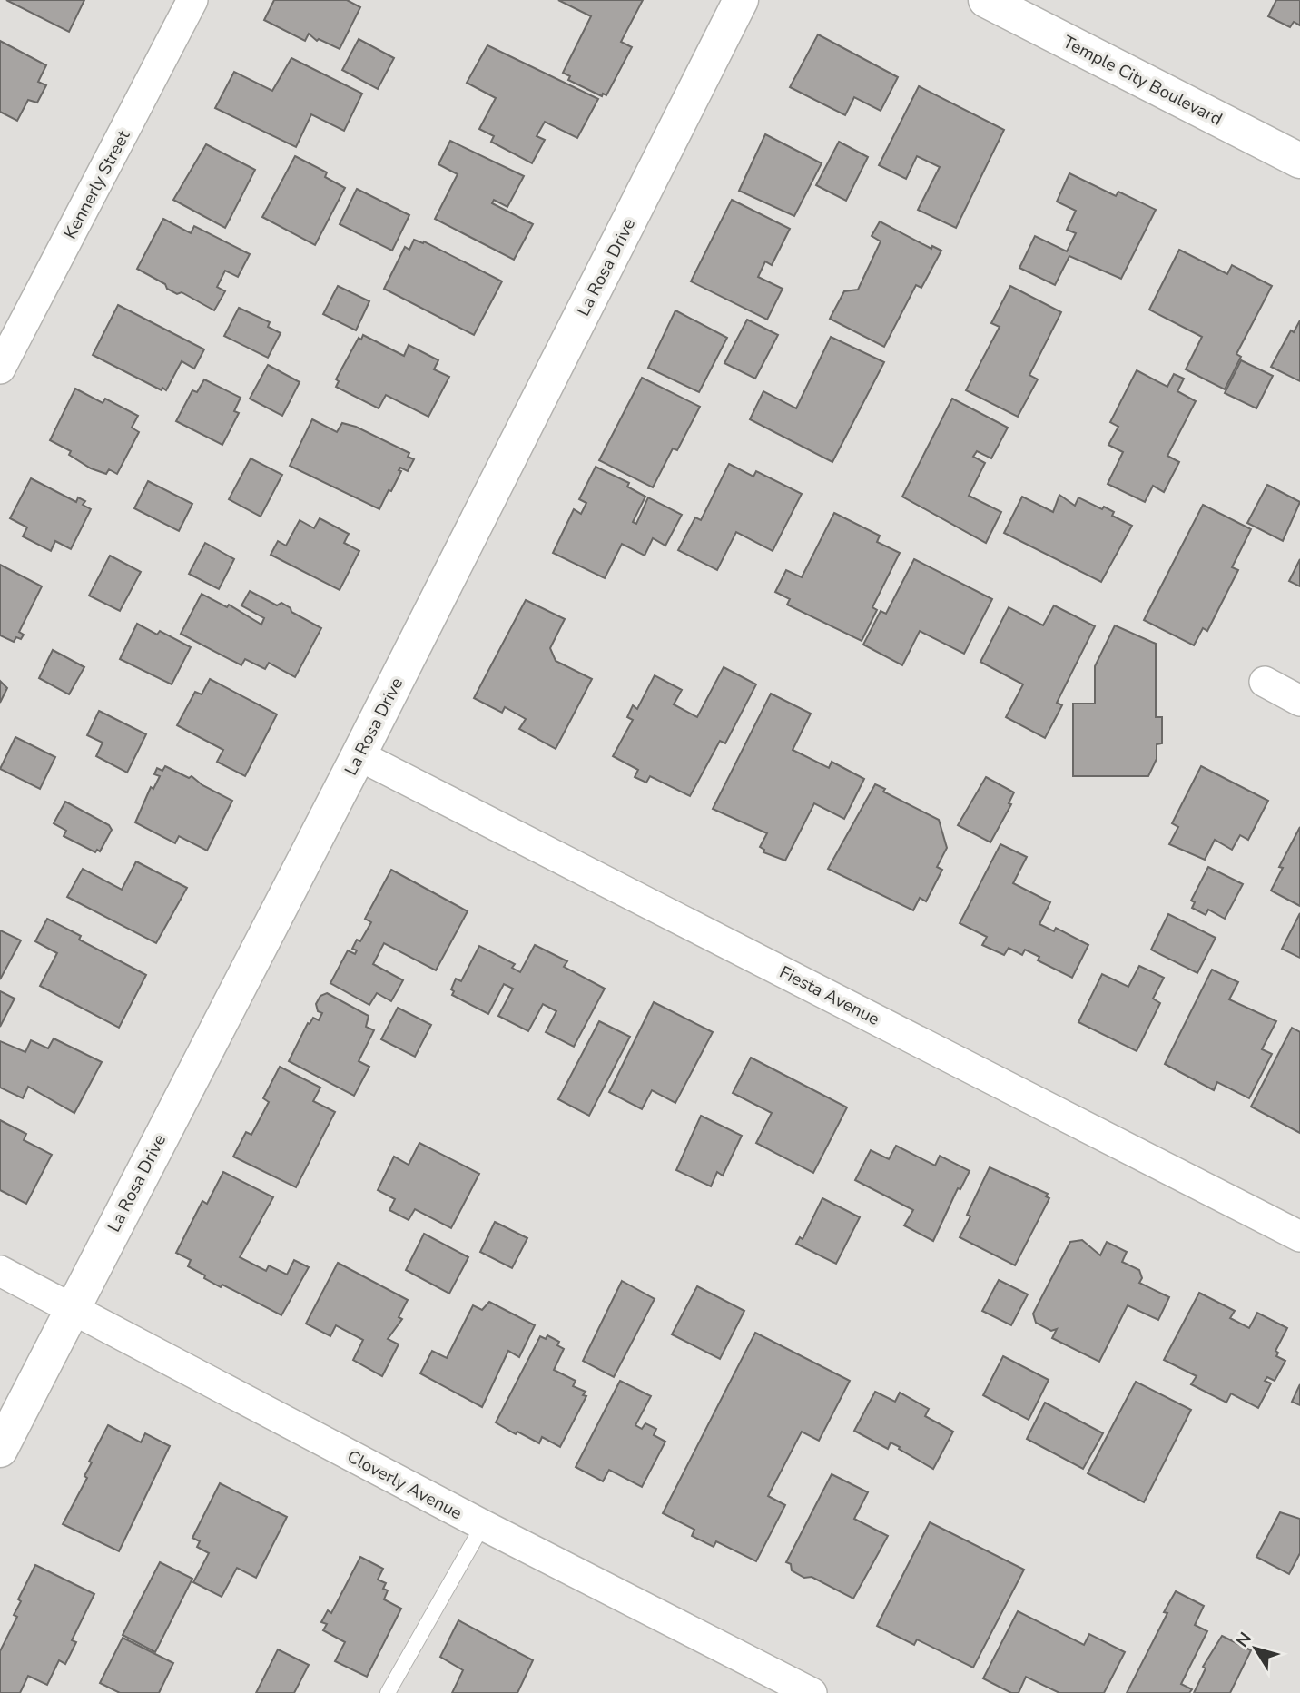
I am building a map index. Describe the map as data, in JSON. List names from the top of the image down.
{
  "streets": {
    "street": [
      "Temple City Boulevard",
      "Kennerly Street",
      "La Rosa Drive",
      "Fiesta Avenue",
      "Cloverly Avenue"
    ]
  },
  "crossings": [
    ["La Rosa Drive", "Fiesta Avenue"],
    ["La Rosa Drive", "Cloverly Avenue"]
  ],
  "north": "top left"
}
